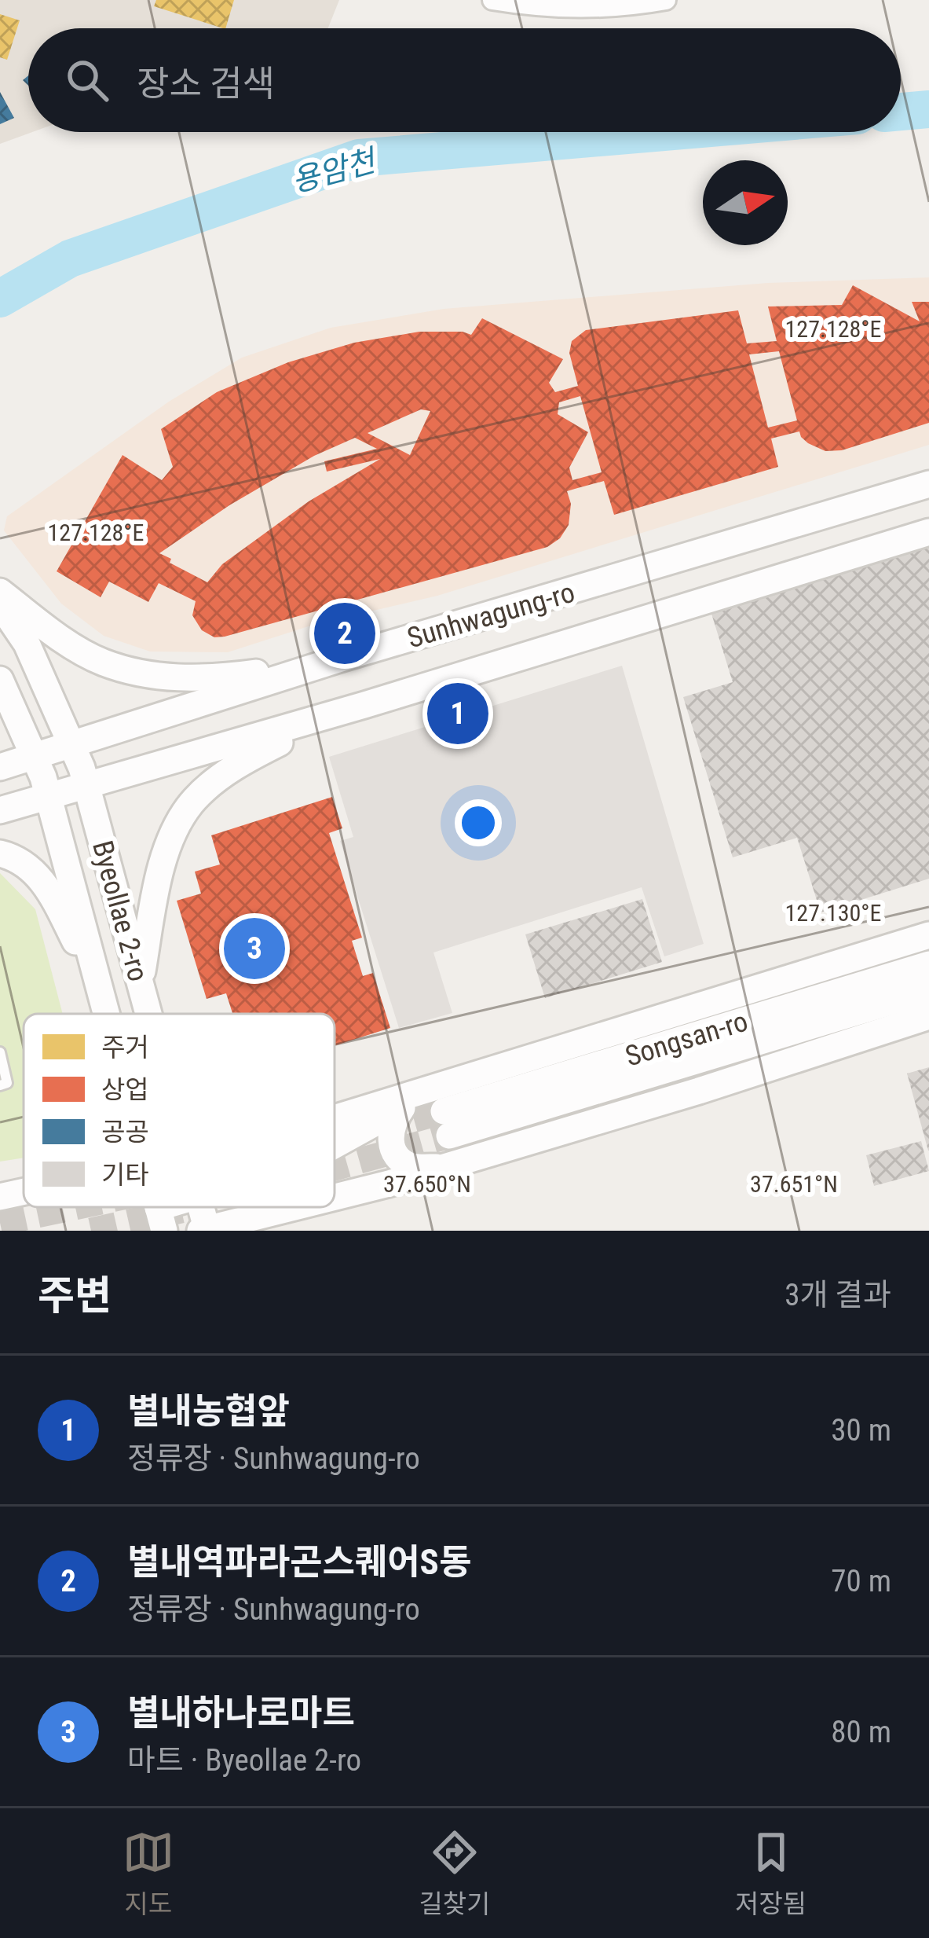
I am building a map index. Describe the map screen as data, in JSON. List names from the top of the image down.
{
  "streets": {
    "street": ["Sunhwagung-ro", "Byeollae 2-ro", "Songsan-ro"]
  },
  "crossings": [
    ["Sunhwagung-ro", "Byeollae 2-ro"]
  ],
  "water": ["용암천"],
  "legend": [
    "주거",
    "상업",
    "공공",
    "기타"
  ],
  "north": "right",
  "page": {
    "search": "장소 검색",
    "pins": ["2", "1", "3"],
    "heading": ["주변", "3개 결과"],
    "list": [
      {
        "mark": "1",
        "name": "별내농협앞",
        "note": "정류장 · Sunhwagung-ro",
        "value": "30 m"
      },
      {
        "mark": "2",
        "name": "별내역파라곤스퀘어S동",
        "note": "정류장 · Sunhwagung-ro",
        "value": "70 m"
      },
      {
        "mark": "3",
        "name": "별내하나로마트",
        "note": "마트 · Byeollae 2-ro",
        "value": "80 m"
      }
    ],
    "nav": ["지도", "길찾기", "저장됨"]
  },
  "coordinates": [
    "127.128°E",
    "127.130°E",
    "37.650°N",
    "37.651°N"
  ]
}
